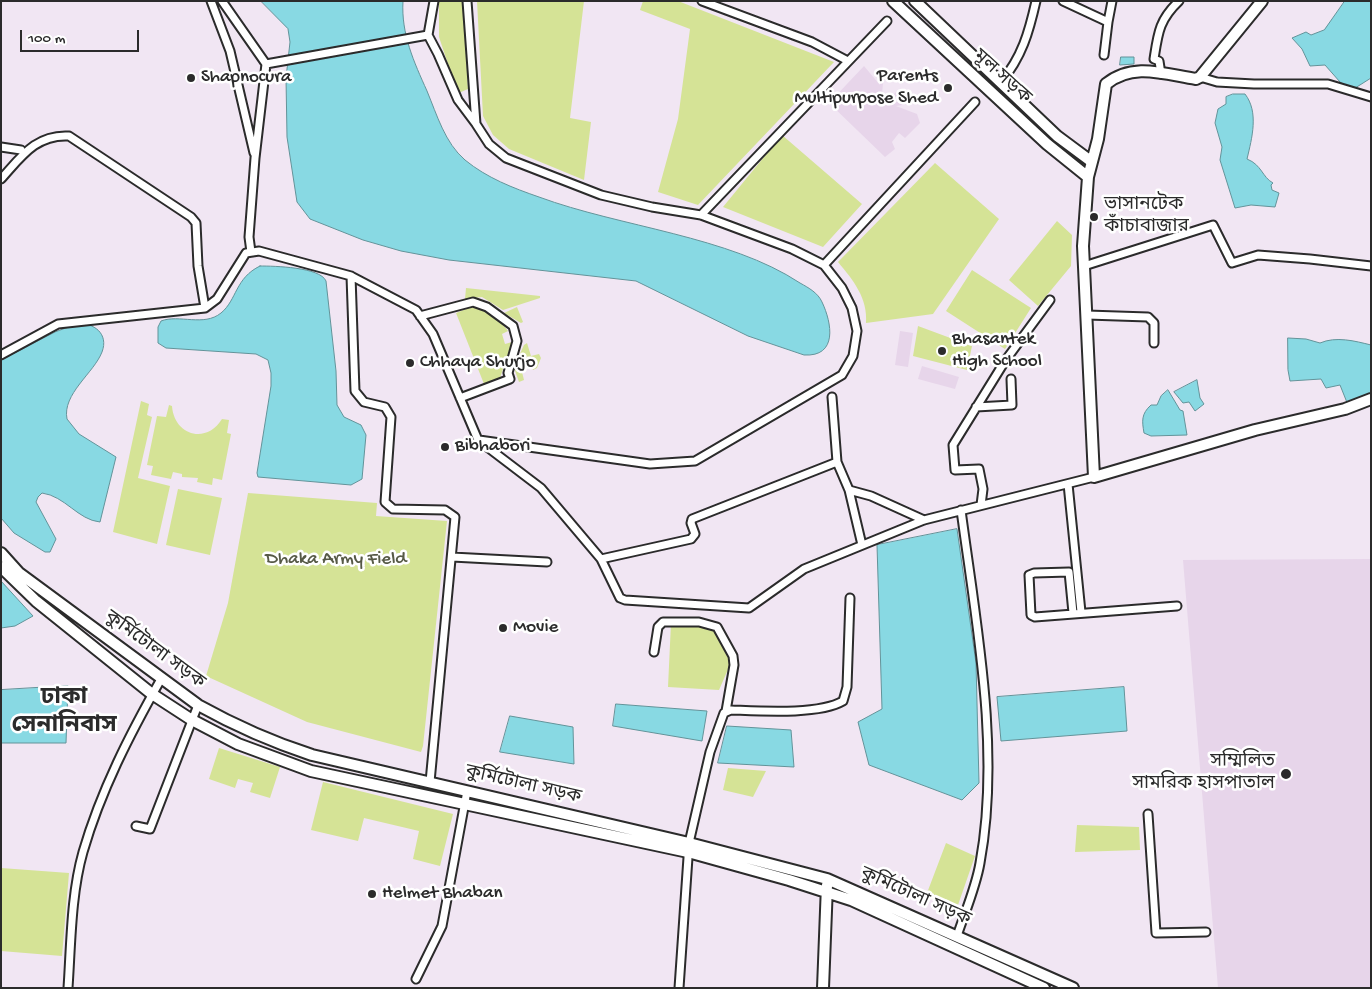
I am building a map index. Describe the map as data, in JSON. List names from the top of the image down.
{
  "streets": {
    "main road": ["মূল সড়ক", "কুর্মিটোলা সড়ক"]
  },
  "districts": ["ঢাকা সেনানিবাস"],
  "parks": ["Dhaka Army Field"],
  "places": [
    "Shapnocura",
    "Parents Multipurpose Shed",
    "ভাসানটেক কাঁচাবাজার",
    "Bhasantek High School",
    "Chhaya Shurjo",
    "Bibhabori",
    "Movie",
    "সম্মিলিত সামরিক হাসপাতাল",
    "Helmet Bhaban"
  ],
  "scale_bar": "100 m"
}
